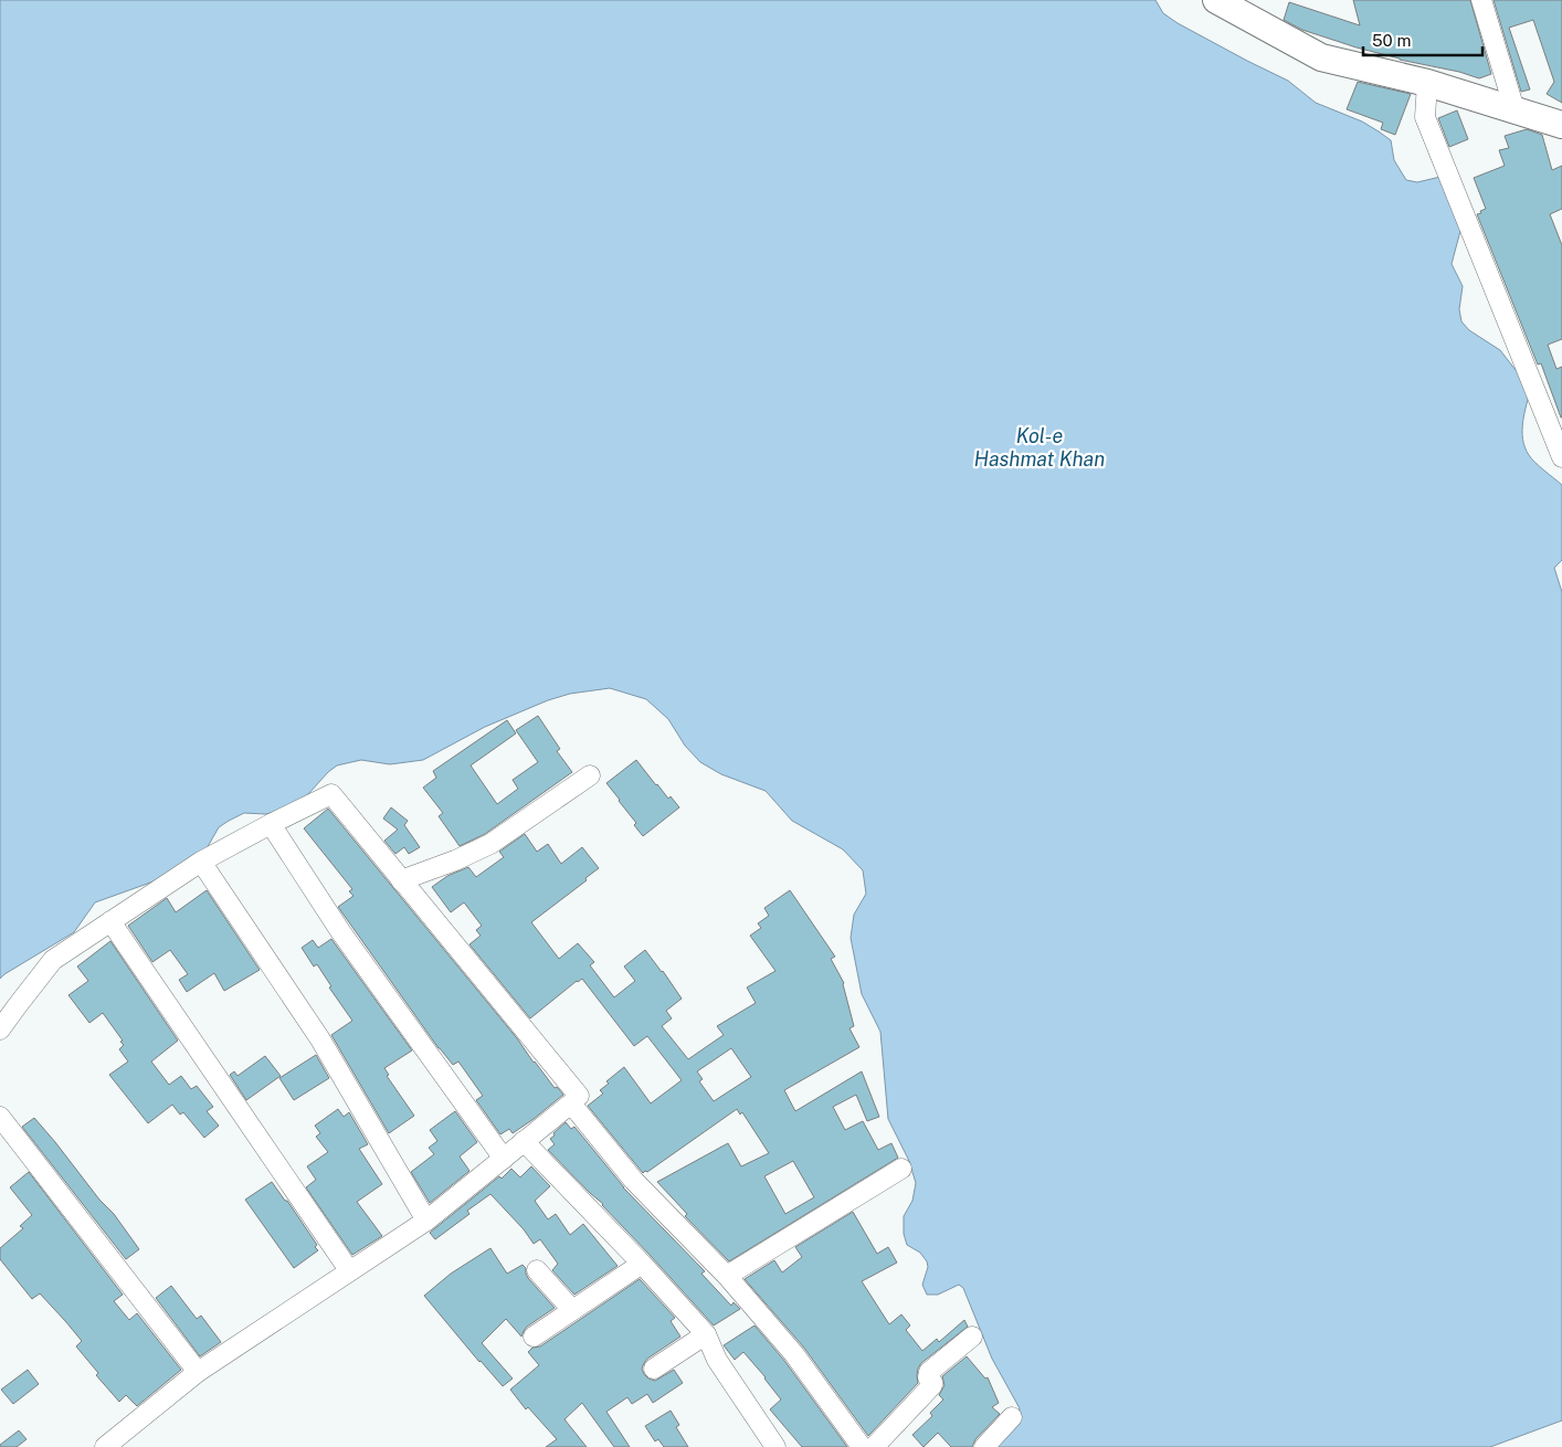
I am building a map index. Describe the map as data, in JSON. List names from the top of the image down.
{
  "water": ["Kol-e Hashmat Khan"],
  "scale_bar": "50 m"
}
